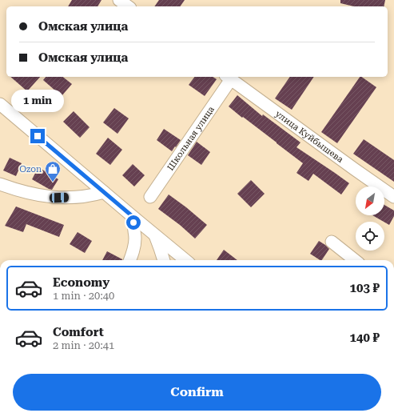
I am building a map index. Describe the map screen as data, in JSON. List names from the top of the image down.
{
  "streets": {
    "street": ["улица Куйбышева", "Школьная улица"]
  },
  "crossings": [
    ["улица Куйбышева", "Школьная улица"]
  ],
  "places": {
    "shop": ["Ozon"]
  },
  "north": "bottom left",
  "page": {
    "banner": ["Омская улица", "Омская улица"],
    "bubble": "1 min",
    "list": [
      {
        "name": "Economy",
        "note": "1 min · 20:40",
        "value": "103 ₽"
      },
      {
        "name": "Comfort",
        "note": "2 min · 20:41",
        "value": "140 ₽"
      }
    ],
    "buttons": "Confirm"
  }
}
